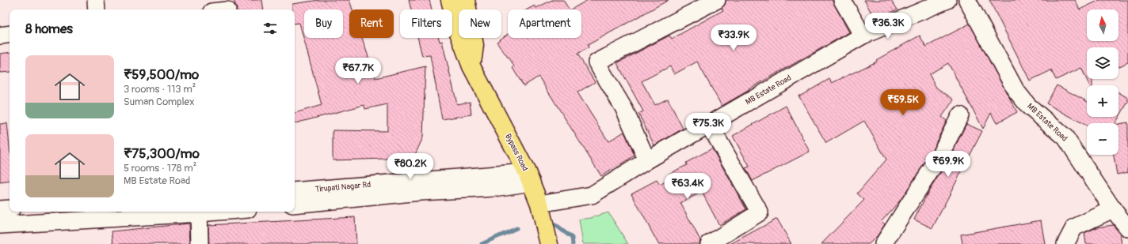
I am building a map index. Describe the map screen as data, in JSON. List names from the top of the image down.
{
  "streets": {
    "main road": ["Bypass Road"],
    "street": ["MB Estate Road", "Tirupati Nagar Rd"]
  },
  "crossings": [
    ["MB Estate Road", "Bypass Road"],
    ["Bypass Road", "Tirupati Nagar Rd"]
  ],
  "north": "top",
  "page": {
    "map_buttons": ["+", "−"],
    "chip": [
      "Buy",
      "Rent",
      "Filters",
      "New",
      "Apartment"
    ],
    "heading": "8 homes",
    "price": [
      "₹36.3K",
      "₹33.9K",
      "₹67.7K",
      "₹59.5K",
      "₹75.3K",
      "₹69.9K",
      "₹80.2K",
      "₹63.4K"
    ],
    "list": [
      {
        "name": "₹59,500/mo",
        "note": "3 rooms · 113 m² · Suman Complex"
      },
      {
        "name": "₹75,300/mo",
        "note": "5 rooms · 178 m² · MB Estate Road"
      }
    ]
  }
}
